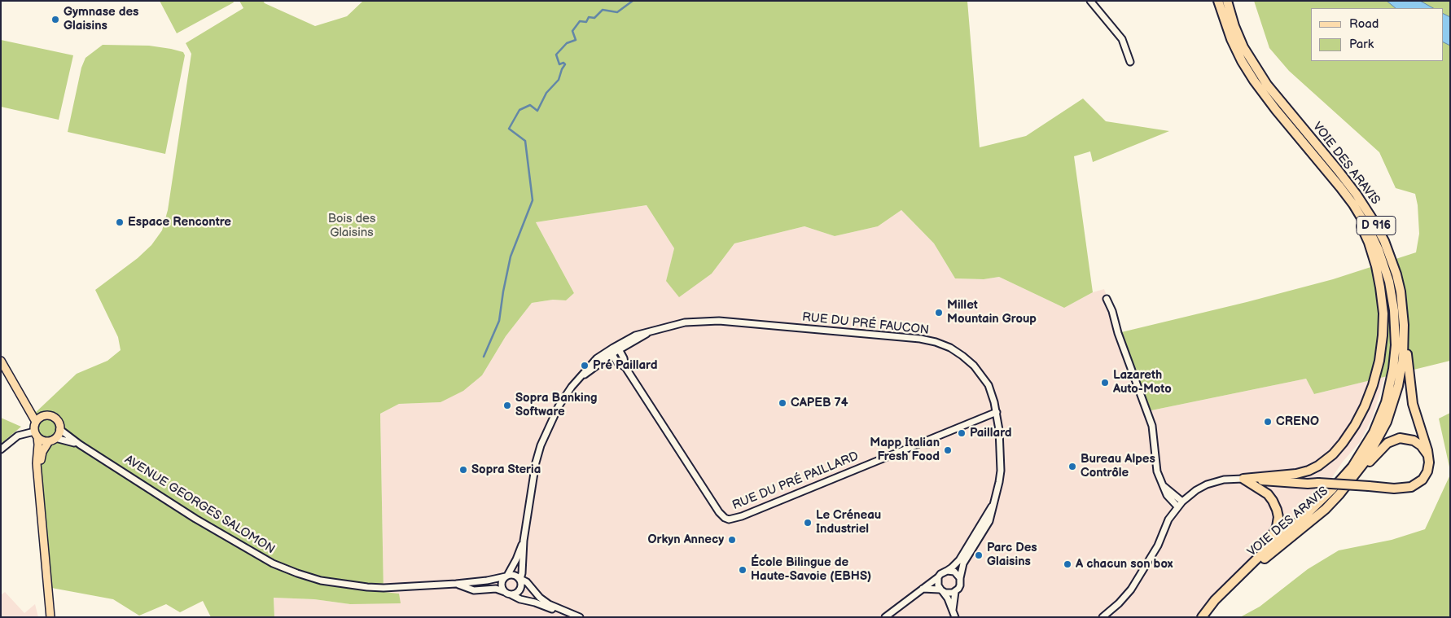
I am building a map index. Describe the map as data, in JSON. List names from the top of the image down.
{
  "streets": {
    "highway": ["VOIE DES ARAVIS", "D 916"],
    "street": ["RUE DU PRÉ FAUCON", "RUE DU PRÉ PAILLARD", "AVENUE GEORGES SALOMON"]
  },
  "crossings": [
    ["RUE DU PRÉ FAUCON", "RUE DU PRÉ PAILLARD"],
    ["RUE DU PRÉ FAUCON", "AVENUE GEORGES SALOMON"]
  ],
  "parks": ["Bois des Glaisins"],
  "places": [
    "Gymnase des Glaisins",
    "Espace Rencontre",
    "Millet Mountain Group",
    "Pré Paillard",
    "Lazareth Auto-Moto",
    "CAPEB 74",
    "Sopra Banking Software",
    "CRENO",
    "Paillard",
    "Mapp Italian Fresh Food",
    "Bureau Alpes Contrôle",
    "Sopra Steria",
    "Le Créneau Industriel",
    "Orkyn Annecy",
    "Parc Des Glaisins",
    "A chacun son box",
    "École Bilingue de Haute-Savoie (EBHS)"
  ],
  "legend": ["Road", "Park"]
}
